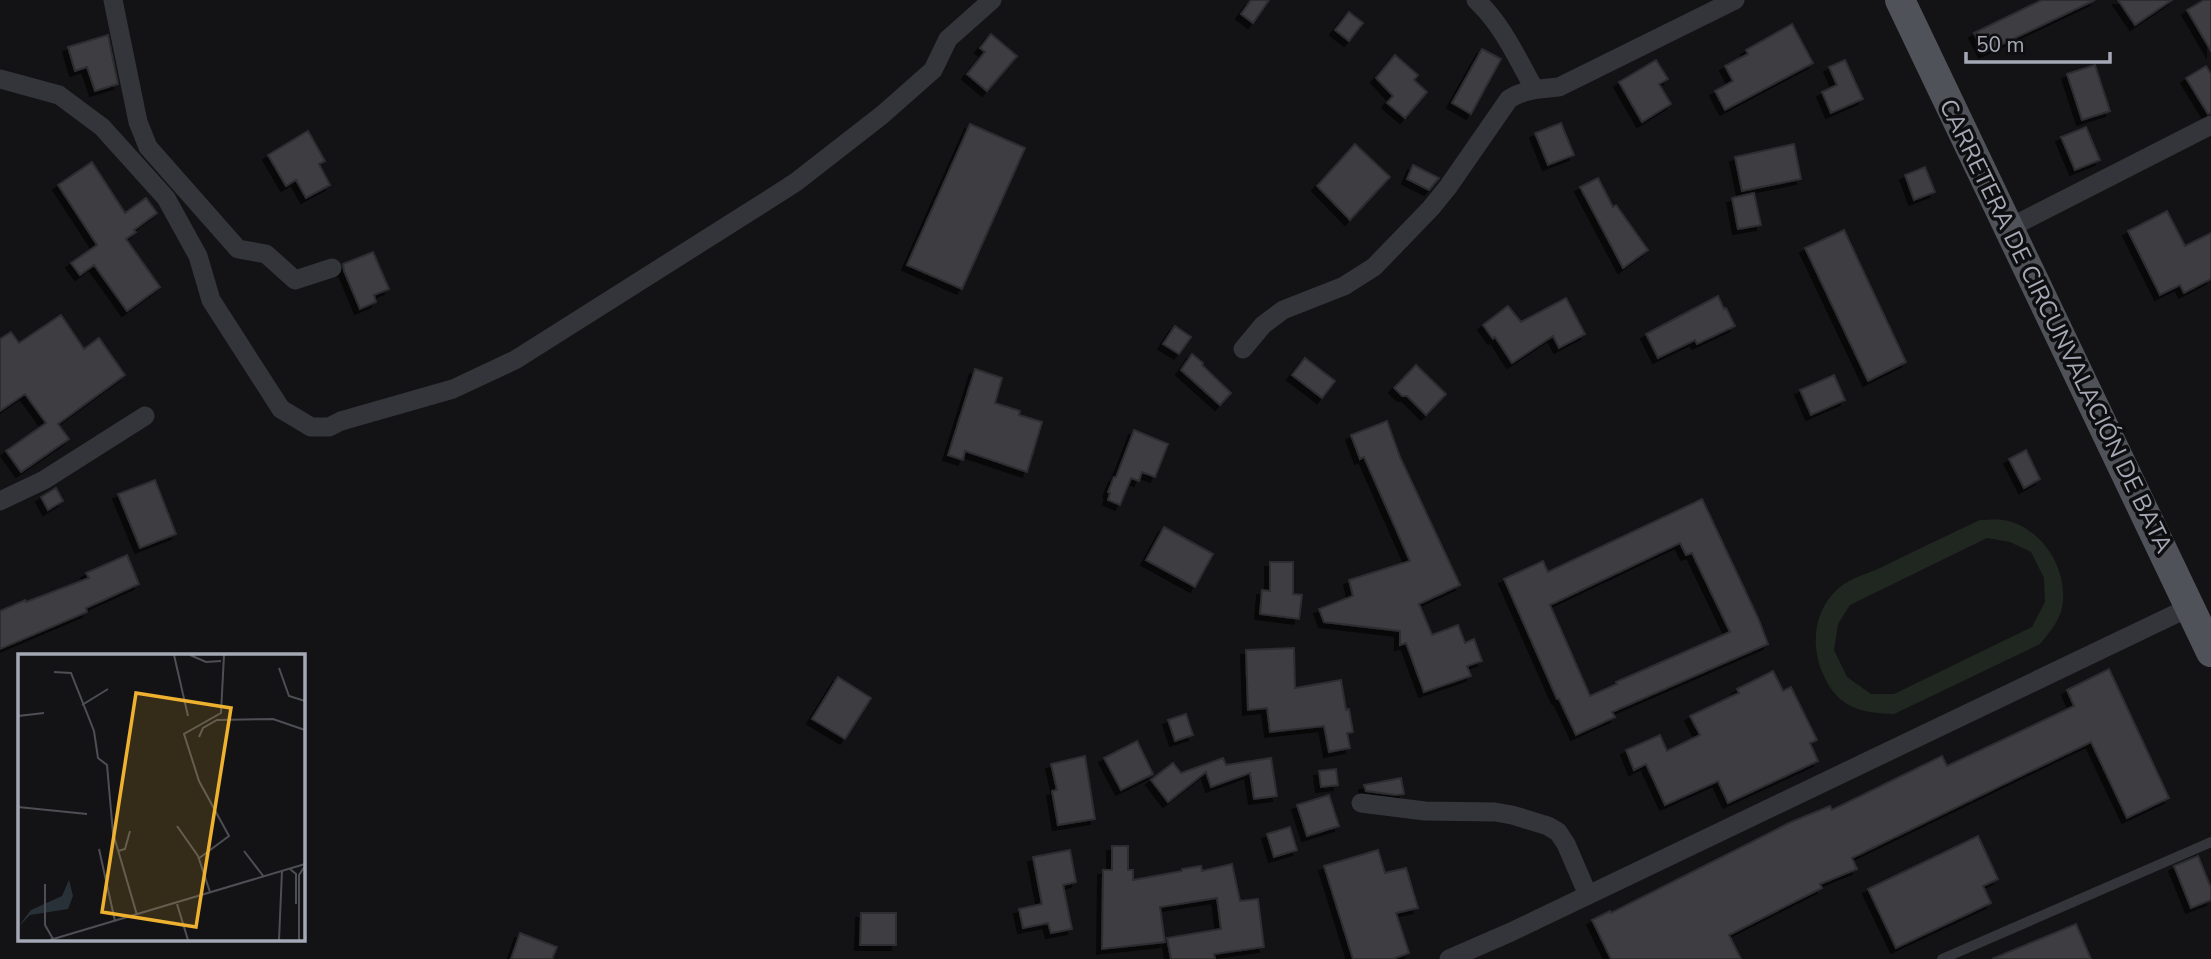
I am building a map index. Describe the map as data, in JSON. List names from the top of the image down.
{
  "streets": {
    "main road": ["CARRETERA DE CIRCUNVALACIÓN DE BATA"]
  },
  "scale_bar": "50 m"
}
